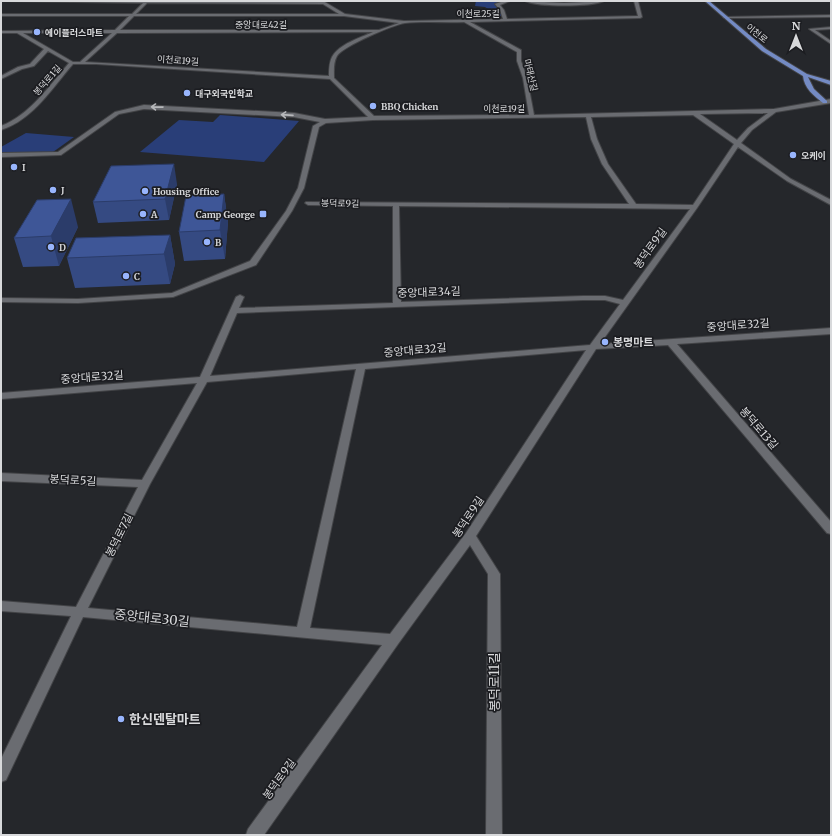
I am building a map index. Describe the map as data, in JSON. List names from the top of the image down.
{
  "streets": {
    "main road": ["이천로"],
    "street": [
      "이천로25길",
      "중앙대로42길",
      "이천로19길",
      "마태산길",
      "봉덕로1길",
      "봉덕로9길",
      "중앙대로34길",
      "중앙대로32길",
      "봉덕로13길",
      "봉덕로5길",
      "봉덕로7길",
      "중앙대로30길",
      "봉덕로11길"
    ]
  },
  "crossings": [
    ["이천로25길", "중앙대로42길"],
    ["이천로25길", "마태산길"],
    ["중앙대로42길", "봉덕로1길"],
    ["이천로", "봉덕로9길"],
    ["이천로19길", "마태산길"],
    ["이천로19길", "봉덕로1길"],
    ["이천로19길", "봉덕로9길"],
    ["봉덕로9길", "중앙대로34길"],
    ["봉덕로9길", "중앙대로32길"],
    ["봉덕로9길", "중앙대로30길"],
    ["봉덕로9길", "봉덕로11길"],
    ["중앙대로34길", "봉덕로7길"],
    ["중앙대로32길", "봉덕로13길"],
    ["중앙대로32길", "봉덕로7길"],
    ["봉덕로5길", "봉덕로7길"],
    ["봉덕로7길", "중앙대로30길"]
  ],
  "places": {
    "other": [
      "에이플러스마트",
      "대구외국인학교",
      "BBQ Chicken",
      "오케이",
      "I",
      "J",
      "Housing Office",
      "A",
      "B",
      "D",
      "C",
      "봉명마트",
      "한신덴탈마트"
    ],
    "transit": ["Camp George"]
  },
  "north": "top"
}
